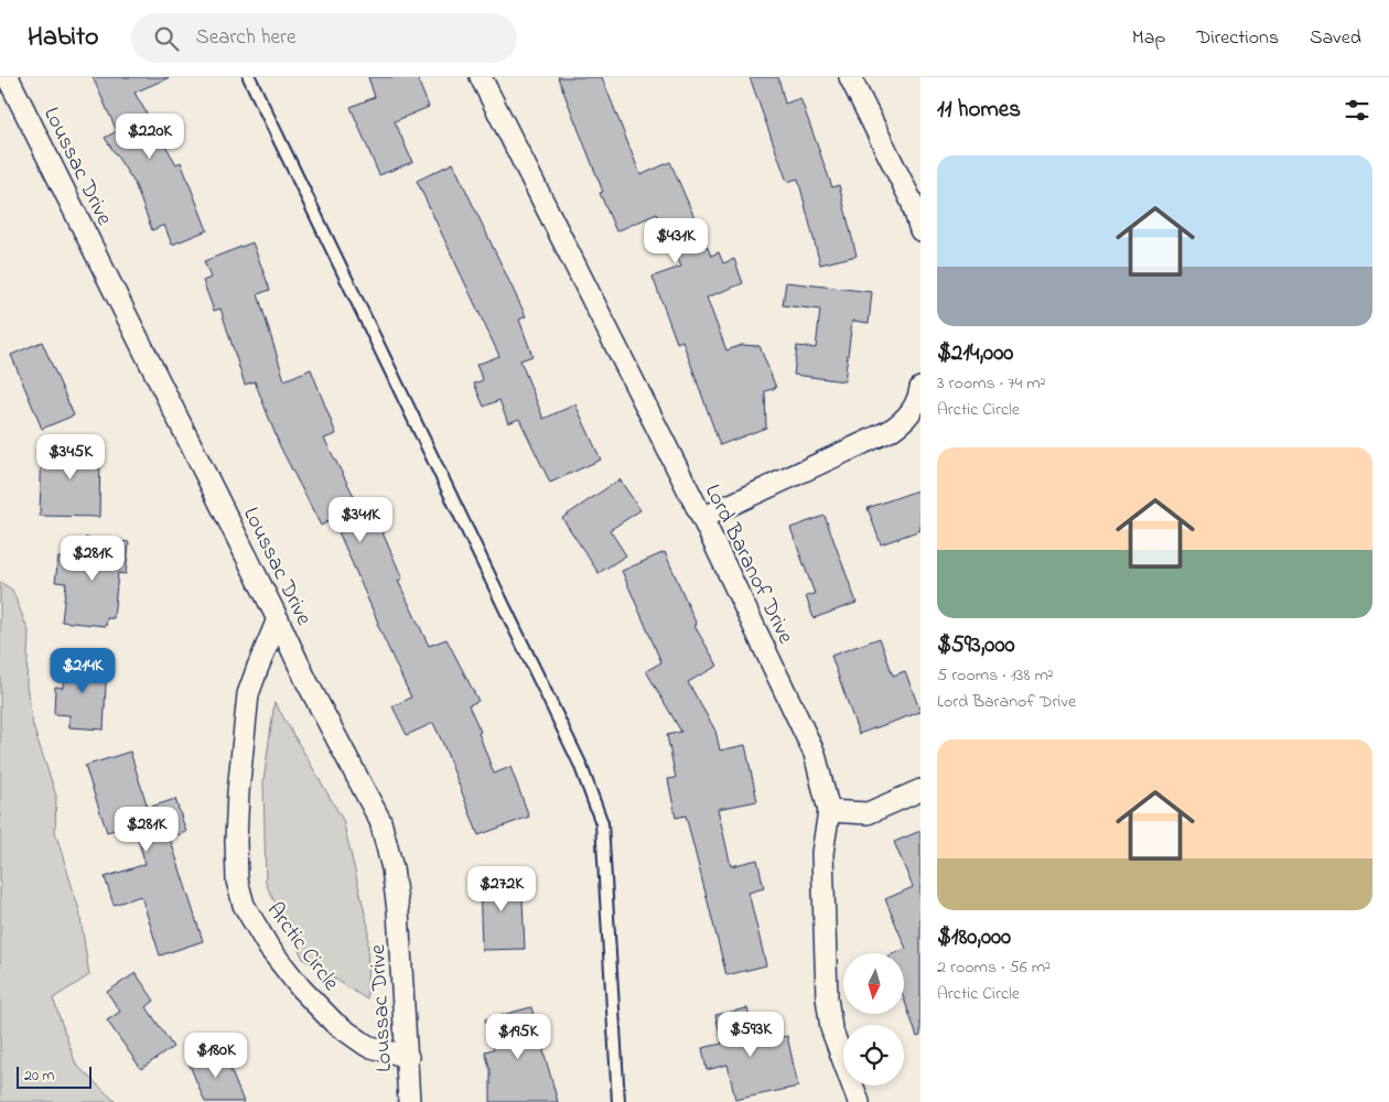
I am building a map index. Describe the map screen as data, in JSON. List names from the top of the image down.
{
  "streets": {
    "street": ["Loussac Drive", "Lord Baranof Drive", "Arctic Circle"]
  },
  "crossings": [
    ["Loussac Drive", "Arctic Circle"]
  ],
  "scale_bar": "20 m",
  "north": "bottom",
  "page": {
    "header": "Habito",
    "search": "Search here",
    "nav": ["Map", "Directions", "Saved"],
    "heading": "11 homes",
    "price": [
      "$220K",
      "$431K",
      "$345K",
      "$341K",
      "$281K",
      "$214K",
      "$281K",
      "$272K",
      "$593K",
      "$195K",
      "$180K"
    ],
    "list": [
      {
        "name": "$214,000",
        "note": "3 rooms · 74 m² · Arctic Circle"
      },
      {
        "name": "$593,000",
        "note": "5 rooms · 138 m² · Lord Baranof Drive"
      },
      {
        "name": "$180,000",
        "note": "2 rooms · 56 m² · Arctic Circle"
      }
    ],
    "scale": "20 m"
  }
}
